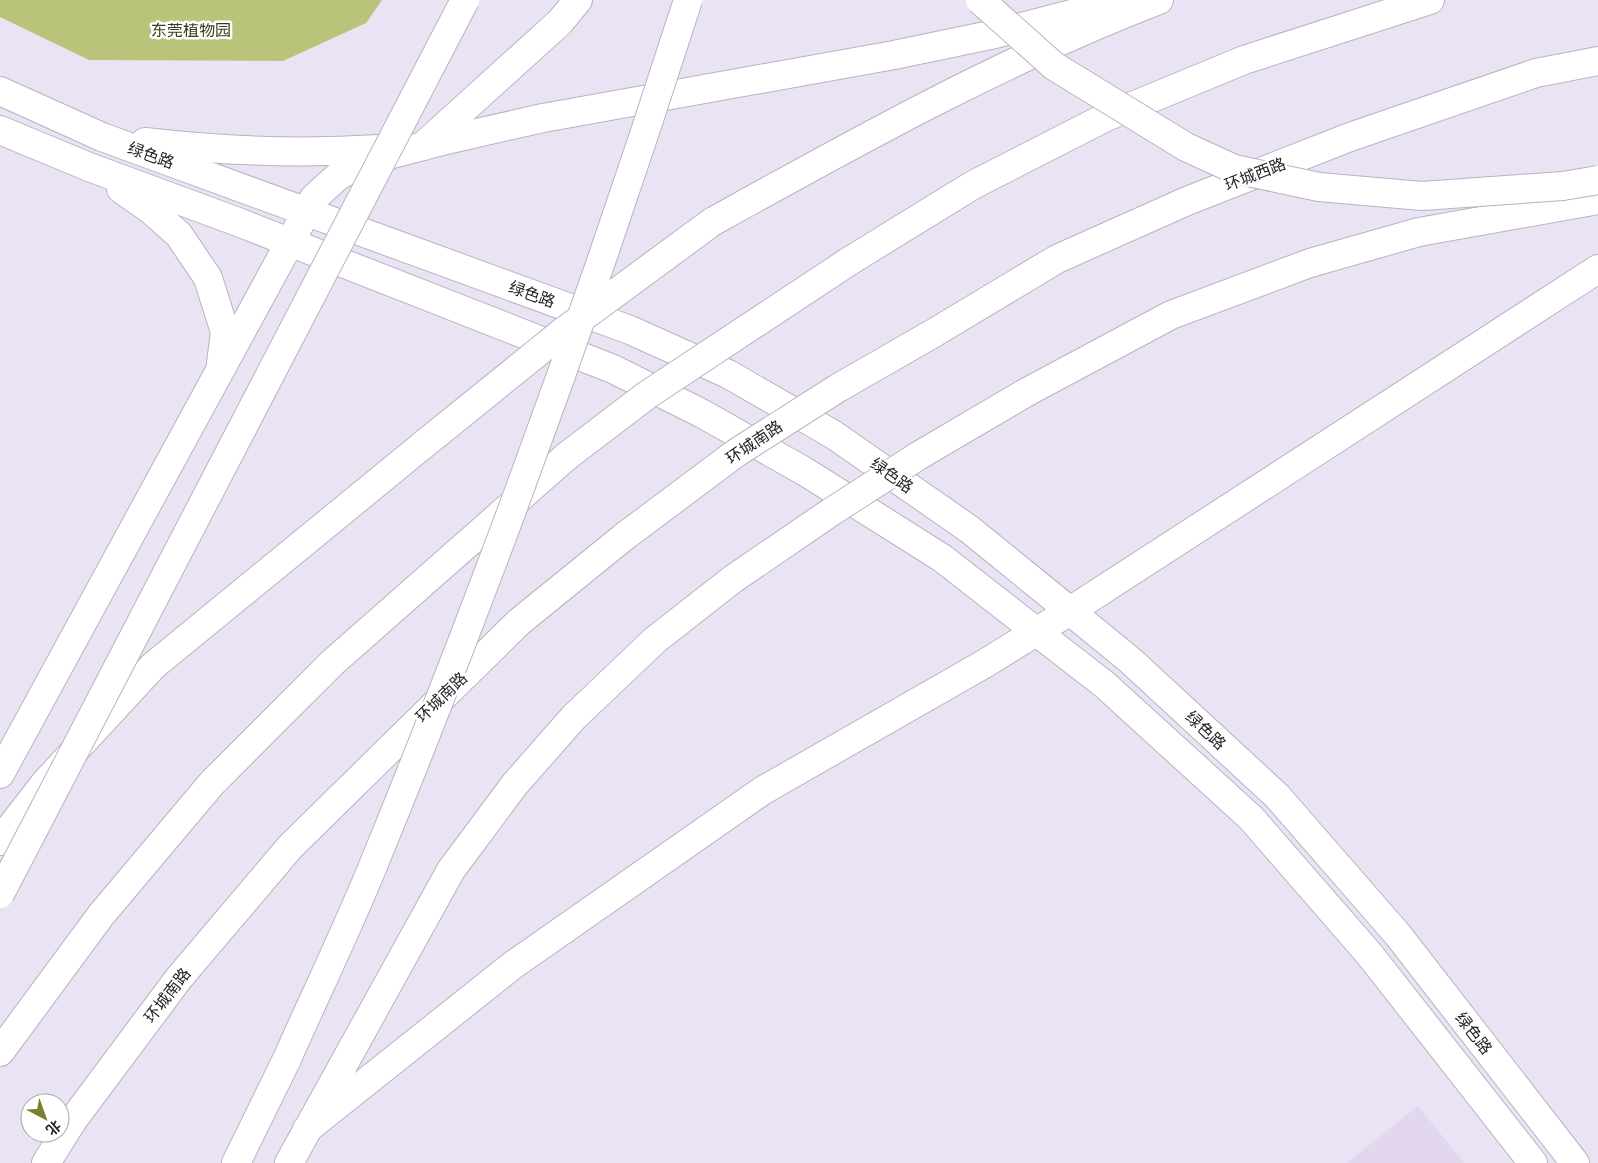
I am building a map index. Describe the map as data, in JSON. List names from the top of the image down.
{
  "streets": {
    "main road": ["绿色路", "环城西路", "环城南路"]
  },
  "crossings": [
    ["环城西路", "环城南路"]
  ],
  "parks": ["东莞植物园"],
  "north": "bottom right"
}
